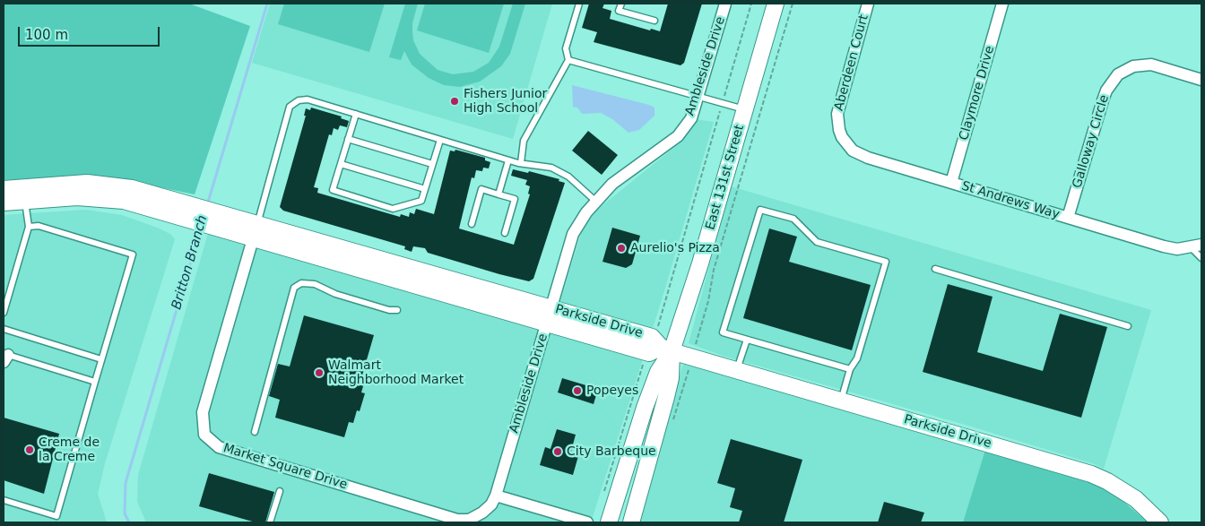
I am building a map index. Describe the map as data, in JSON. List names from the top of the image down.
{
  "streets": {
    "street": [
      "Aberdeen Court",
      "Ambleside Drive",
      "Claymore Drive",
      "Galloway Circle",
      "East 131st Street",
      "St Andrews Way",
      "Parkside Drive",
      "Market Square Drive"
    ]
  },
  "crossings": [
    ["Aberdeen Court", "St Andrews Way"],
    ["Ambleside Drive", "Parkside Drive"],
    ["Ambleside Drive", "Market Square Drive"],
    ["Claymore Drive", "St Andrews Way"],
    ["Galloway Circle", "St Andrews Way"],
    ["East 131st Street", "Parkside Drive"],
    ["Parkside Drive", "Market Square Drive"]
  ],
  "water": ["Britton Branch"],
  "places": [
    "Fishers Junior High School",
    "Aurelio's Pizza",
    "Walmart Neighborhood Market",
    "Popeyes",
    "Creme de la Creme",
    "City Barbeque"
  ],
  "scale_bar": "100 m"
}
